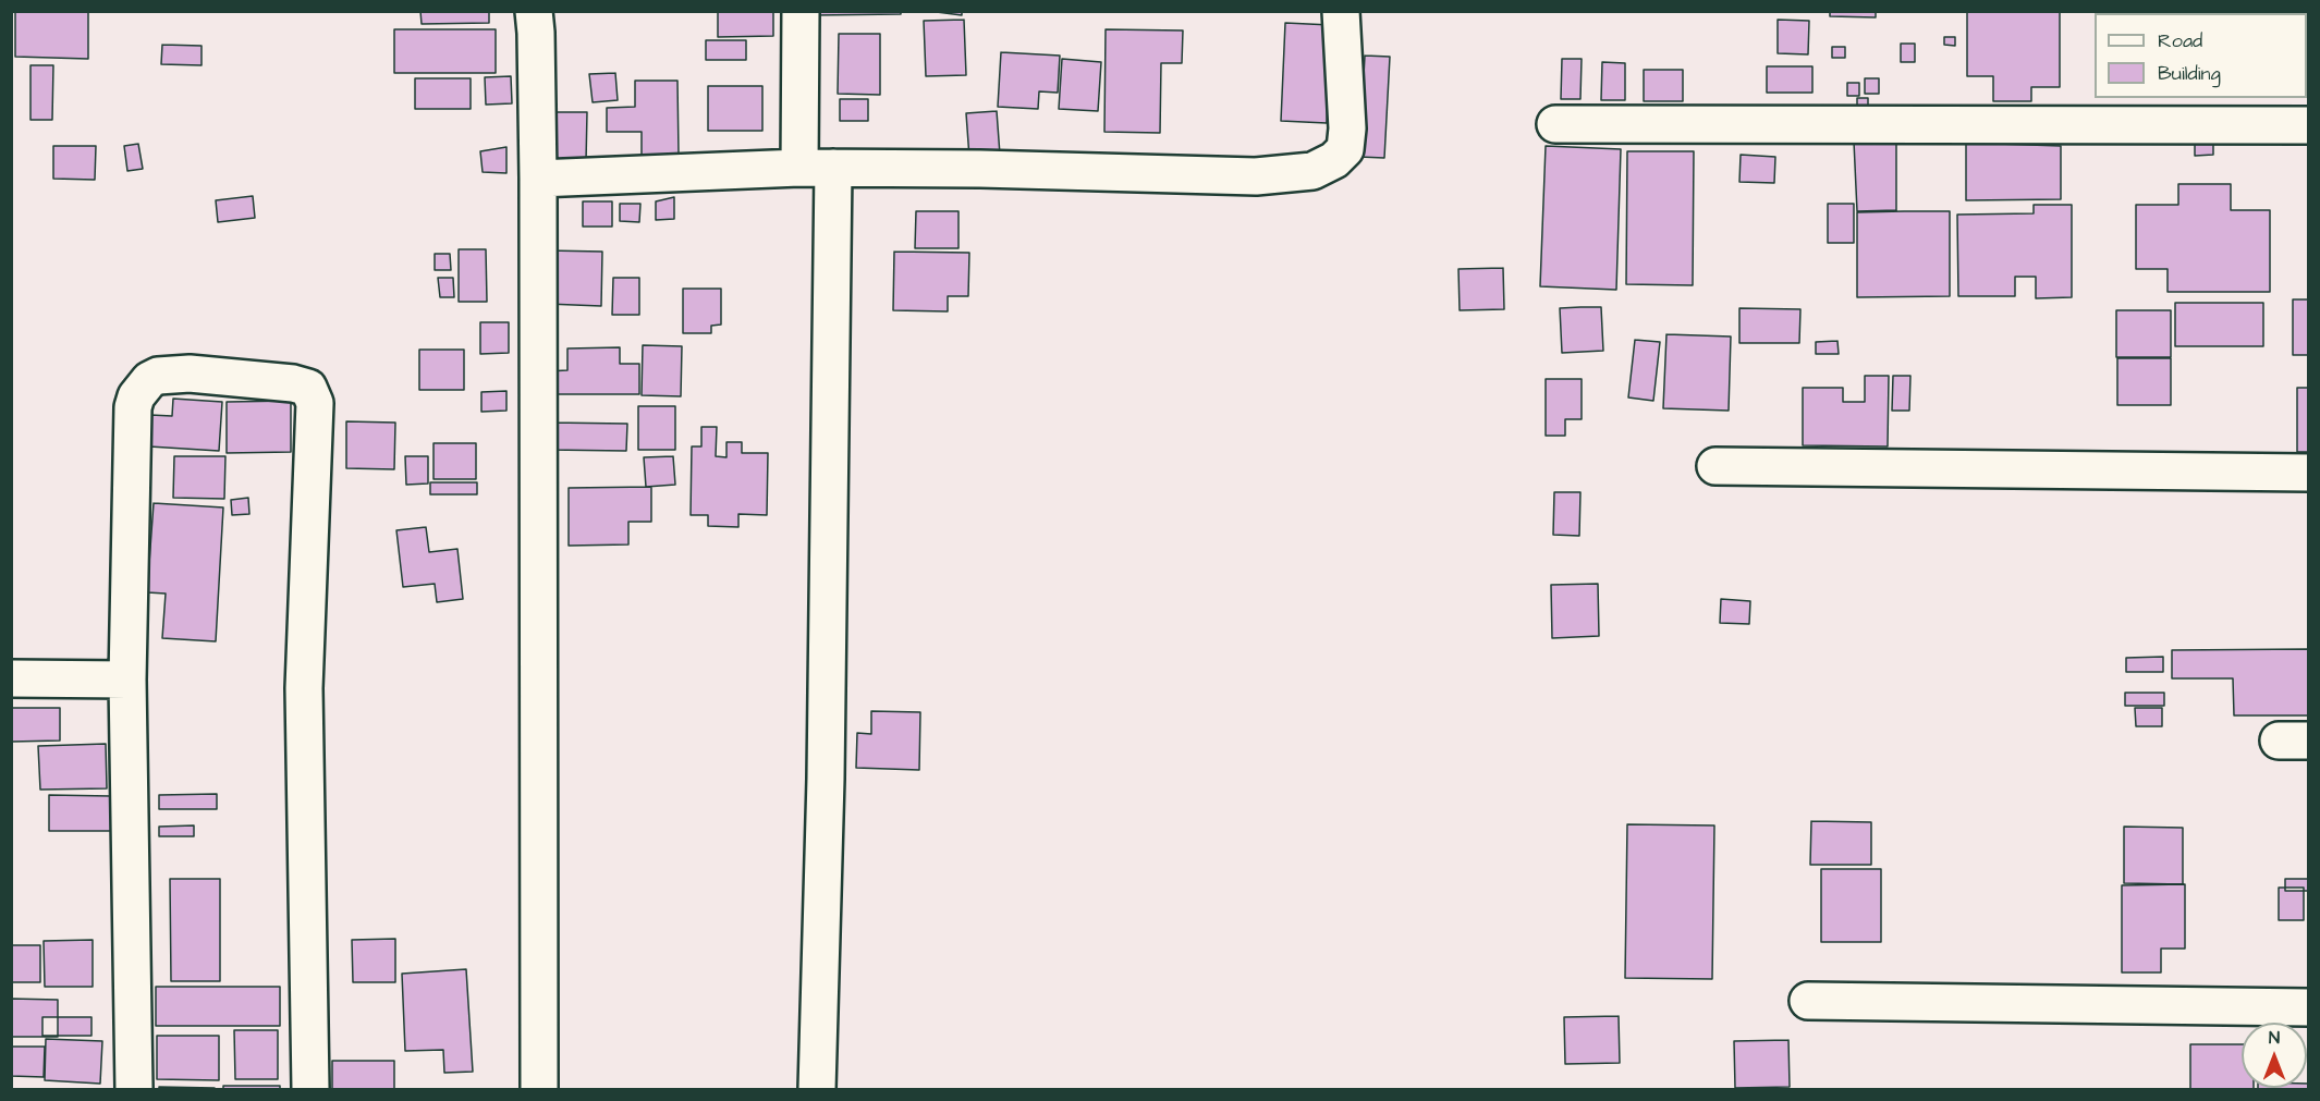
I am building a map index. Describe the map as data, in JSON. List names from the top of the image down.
{
  "legend": ["Road", "Building"],
  "north": "top"
}
